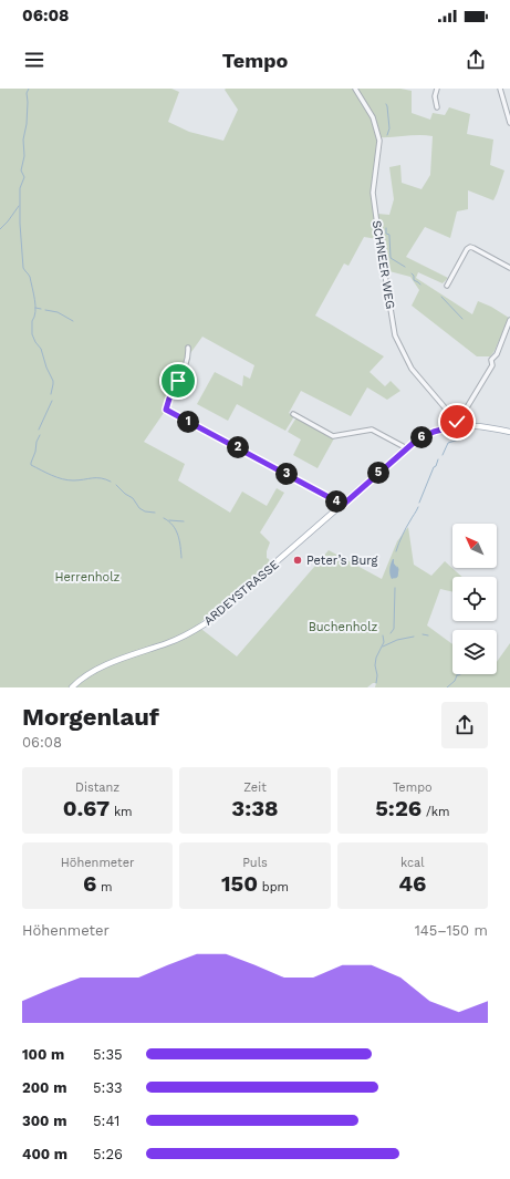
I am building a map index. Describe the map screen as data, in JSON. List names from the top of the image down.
{
  "streets": {
    "main road": ["ARDEYSTRASSE"],
    "street": ["SCHNEER WEG"]
  },
  "crossings": [
    ["SCHNEER WEG", "ARDEYSTRASSE"]
  ],
  "parks": ["Herrenholz", "Buchenholz"],
  "places": ["Peter’s Burg"],
  "north": "top left",
  "page": {
    "status": "06:08",
    "header": "Tempo",
    "pins": [
      "1",
      "6",
      "2",
      "5",
      "3",
      "4"
    ],
    "heading": ["Morgenlauf", "06:08"],
    "stats": [
      ["Distanz", "0.67 km"],
      ["Zeit", "3:38"],
      ["Tempo", "5:26 /km"],
      ["Höhenmeter", "6 m"],
      ["Puls", "150 bpm"],
      ["kcal", "46"]
    ],
    "chart": ["Höhenmeter", "145–150 m"],
    "list": [
      {
        "name": "100 m",
        "note": "5:35"
      },
      {
        "name": "200 m",
        "note": "5:33"
      },
      {
        "name": "300 m",
        "note": "5:41"
      },
      {
        "name": "400 m",
        "note": "5:26"
      }
    ]
  }
}
